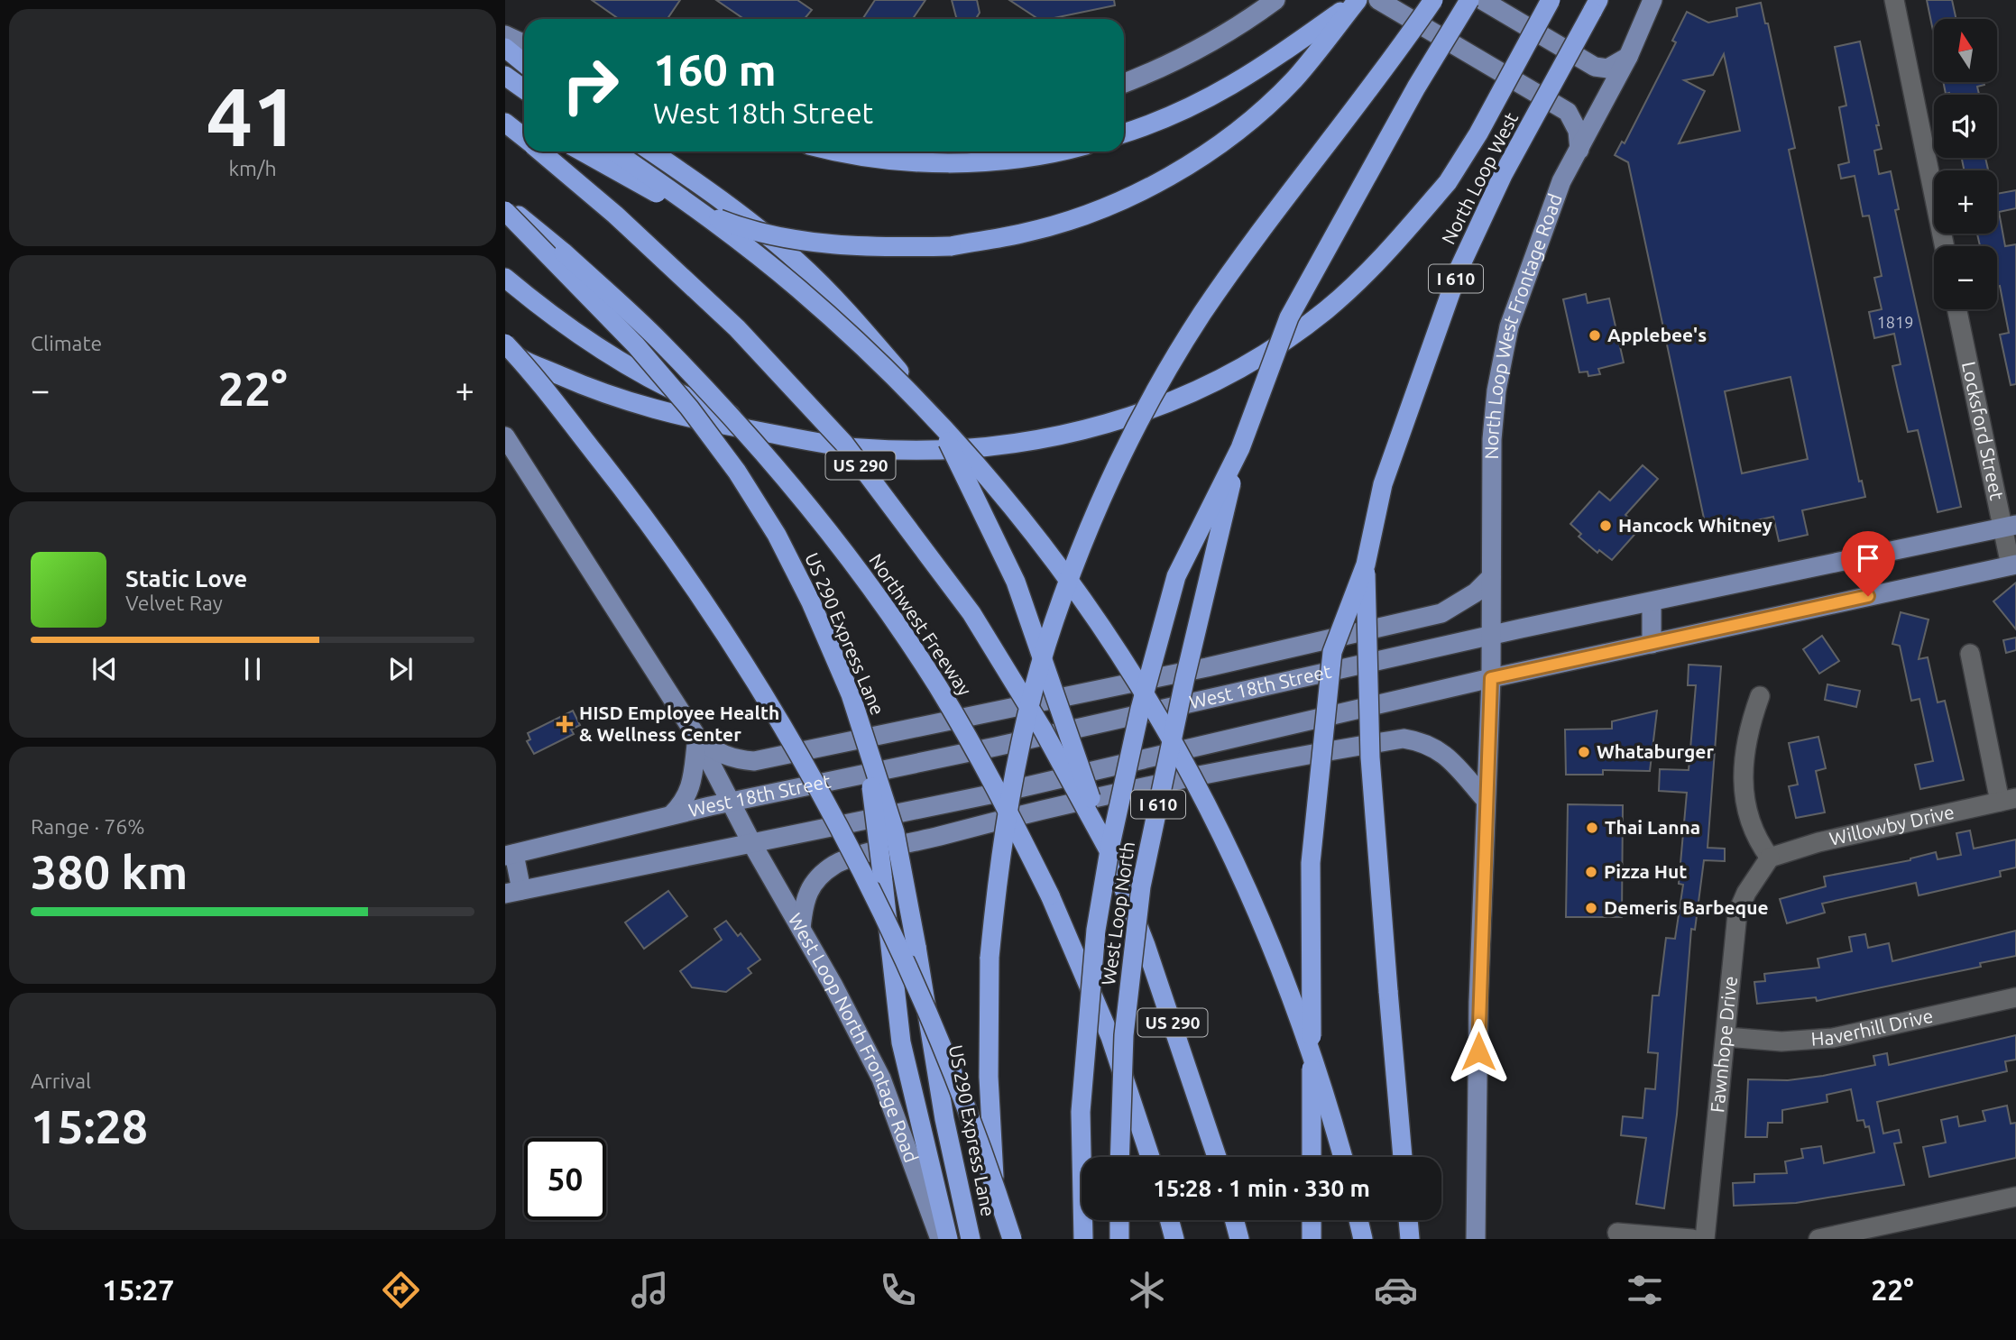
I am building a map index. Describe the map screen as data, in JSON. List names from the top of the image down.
{
  "streets": {
    "highway": [
      "North Loop West",
      "I 610",
      "US 290",
      "Northwest Freeway",
      "US 290 Express Lane",
      "West Loop North"
    ],
    "main road": ["North Loop West Frontage Road", "West 18th Street", "West Loop North Frontage Road"],
    "street": [
      "Locksford Street",
      "Willowby Drive",
      "Haverhill Drive",
      "Fawnhope Drive"
    ]
  },
  "crossings": [
    ["North Loop West", "I 610"],
    ["I 610", "West Loop North"],
    ["North Loop West Frontage Road", "West 18th Street"],
    ["Locksford Street", "West 18th Street"],
    ["West 18th Street", "West Loop North Frontage Road"],
    ["Willowby Drive", "Fawnhope Drive"],
    ["Haverhill Drive", "Fawnhope Drive"]
  ],
  "places": {
    "other": [
      "Applebee's",
      "Hancock Whitney",
      "Whataburger",
      "Thai Lanna",
      "Pizza Hut",
      "Demeris Barbeque"
    ],
    "health": ["HISD Employee Health & Wellness Center"]
  },
  "house_numbers": ["1819"],
  "north": "top",
  "page": {
    "tile": [
      ["41", "km/h"],
      "Climate",
      ["Range · 76%", "380 km"],
      ["Arrival", "15:28"]
    ],
    "map_buttons": ["+", "−"],
    "turn": ["160 m", "West 18th Street"],
    "heat": ["−", "22°", "+"],
    "song": ["Static Love", "Velvet Ray"],
    "limit": "50",
    "trip": "15:28 · 1 min · 330 m",
    "tabs": ["15:27", "22°"]
  }
}
